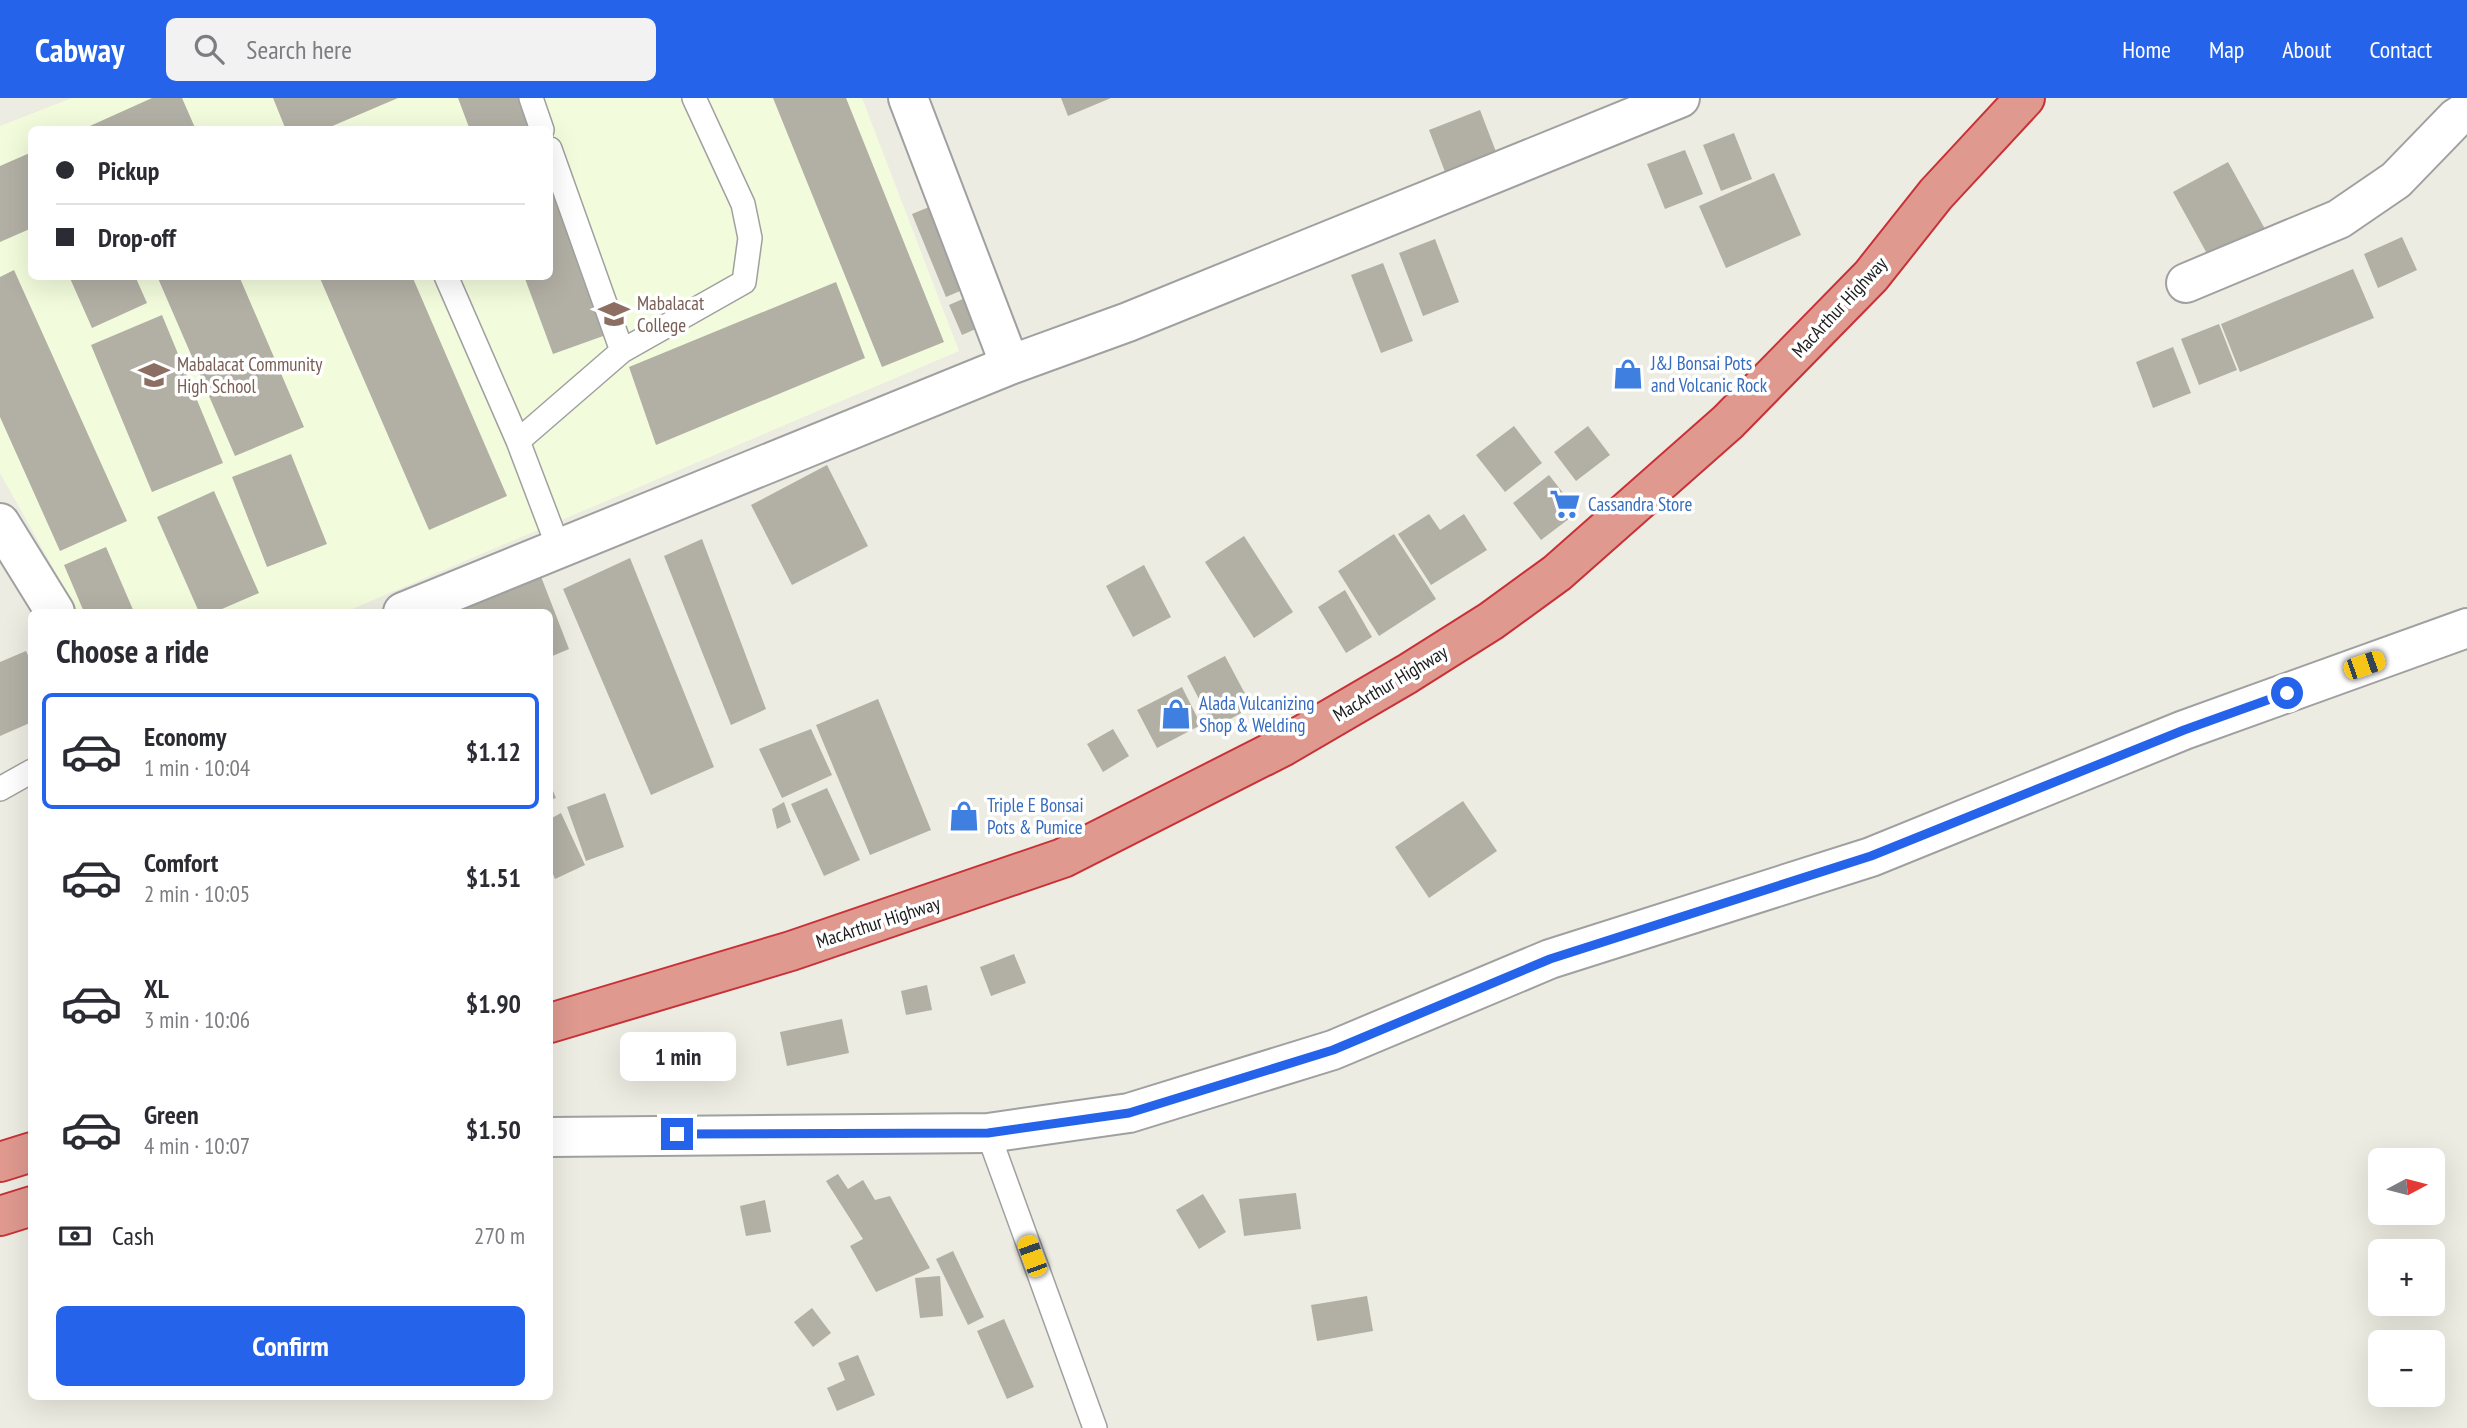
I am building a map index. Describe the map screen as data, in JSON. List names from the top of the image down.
{
  "streets": {
    "highway": ["MacArthur Highway"]
  },
  "places": {
    "school or university": ["Mabalacat College", "Mabalacat Community High School"],
    "shop": ["J&J Bonsai Pots and Volcanic Rock", "Alada Vulcanizing Shop & Welding", "Triple E Bonsai Pots & Pumice"],
    "supermarket": ["Cassandra Store"]
  },
  "north": "right",
  "page": {
    "header": "Cabway",
    "search": "Search here",
    "nav": [
      "Home",
      "Map",
      "About",
      "Contact"
    ],
    "banner": ["Pickup", "Drop-off"],
    "heading": "Choose a ride",
    "list": [
      {
        "name": "Economy",
        "note": "1 min · 10:04",
        "value": "$1.12"
      },
      {
        "name": "Comfort",
        "note": "2 min · 10:05",
        "value": "$1.51"
      },
      {
        "name": "XL",
        "note": "3 min · 10:06",
        "value": "$1.90"
      },
      {
        "name": "Green",
        "note": "4 min · 10:07",
        "value": "$1.50"
      }
    ],
    "bubble": "1 min",
    "map_buttons": ["+", "−"],
    "pay": ["Cash", "270 m"],
    "buttons": "Confirm"
  }
}
